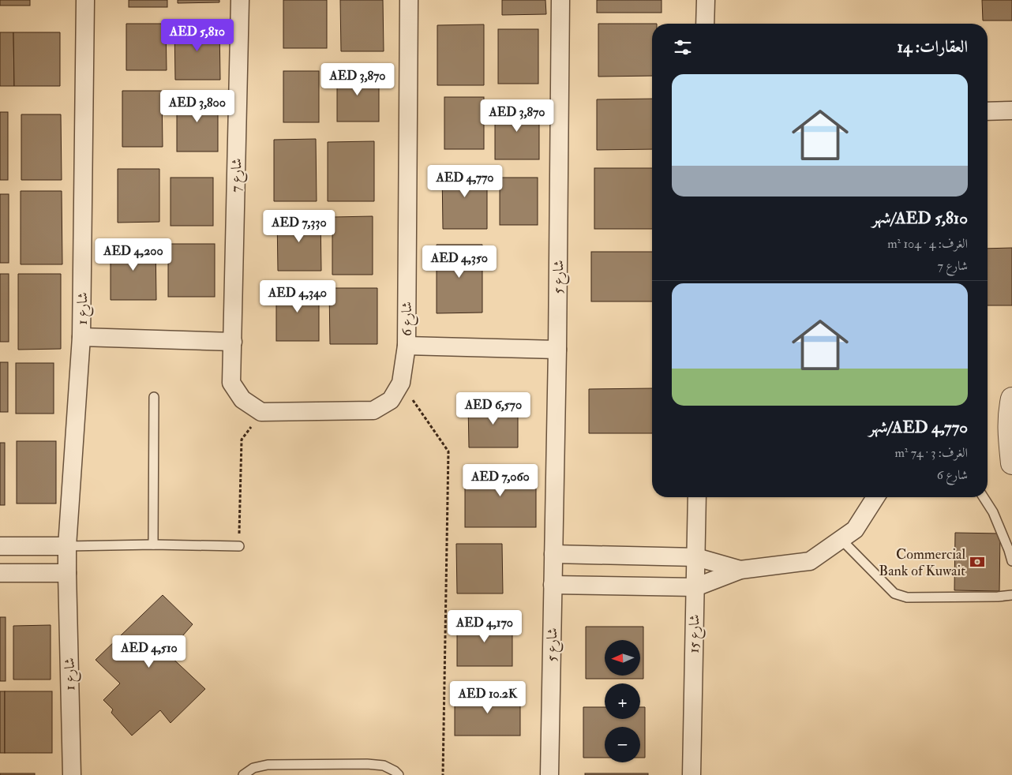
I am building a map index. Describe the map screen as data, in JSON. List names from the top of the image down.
{
  "streets": {
    "street": [
      "شارع 7",
      "شارع 5",
      "شارع 1",
      "شارع 6",
      "شارع 15"
    ]
  },
  "crossings": [
    ["شارع 5", "شارع 6"]
  ],
  "places": {
    "bank": ["Commercial Bank of Kuwait"]
  },
  "north": "left",
  "page": {
    "price": [
      "AED 5,810",
      "AED 3,870",
      "AED 3,800",
      "AED 3,870",
      "AED 4,770",
      "AED 7,330",
      "AED 4,200",
      "AED 4,350",
      "AED 4,340",
      "AED 6,570",
      "AED 7,060",
      "AED 4,170",
      "AED 4,510",
      "AED 10.2K"
    ],
    "heading": "العقارات: 14",
    "list": [
      {
        "name": "AED 5,810/شهر",
        "note": "الغرف: 4 · 104 m² · شارع 7"
      },
      {
        "name": "AED 4,770/شهر",
        "note": "الغرف: 3 · 74 m² · شارع 6"
      }
    ],
    "map_buttons": ["+", "−"]
  }
}
